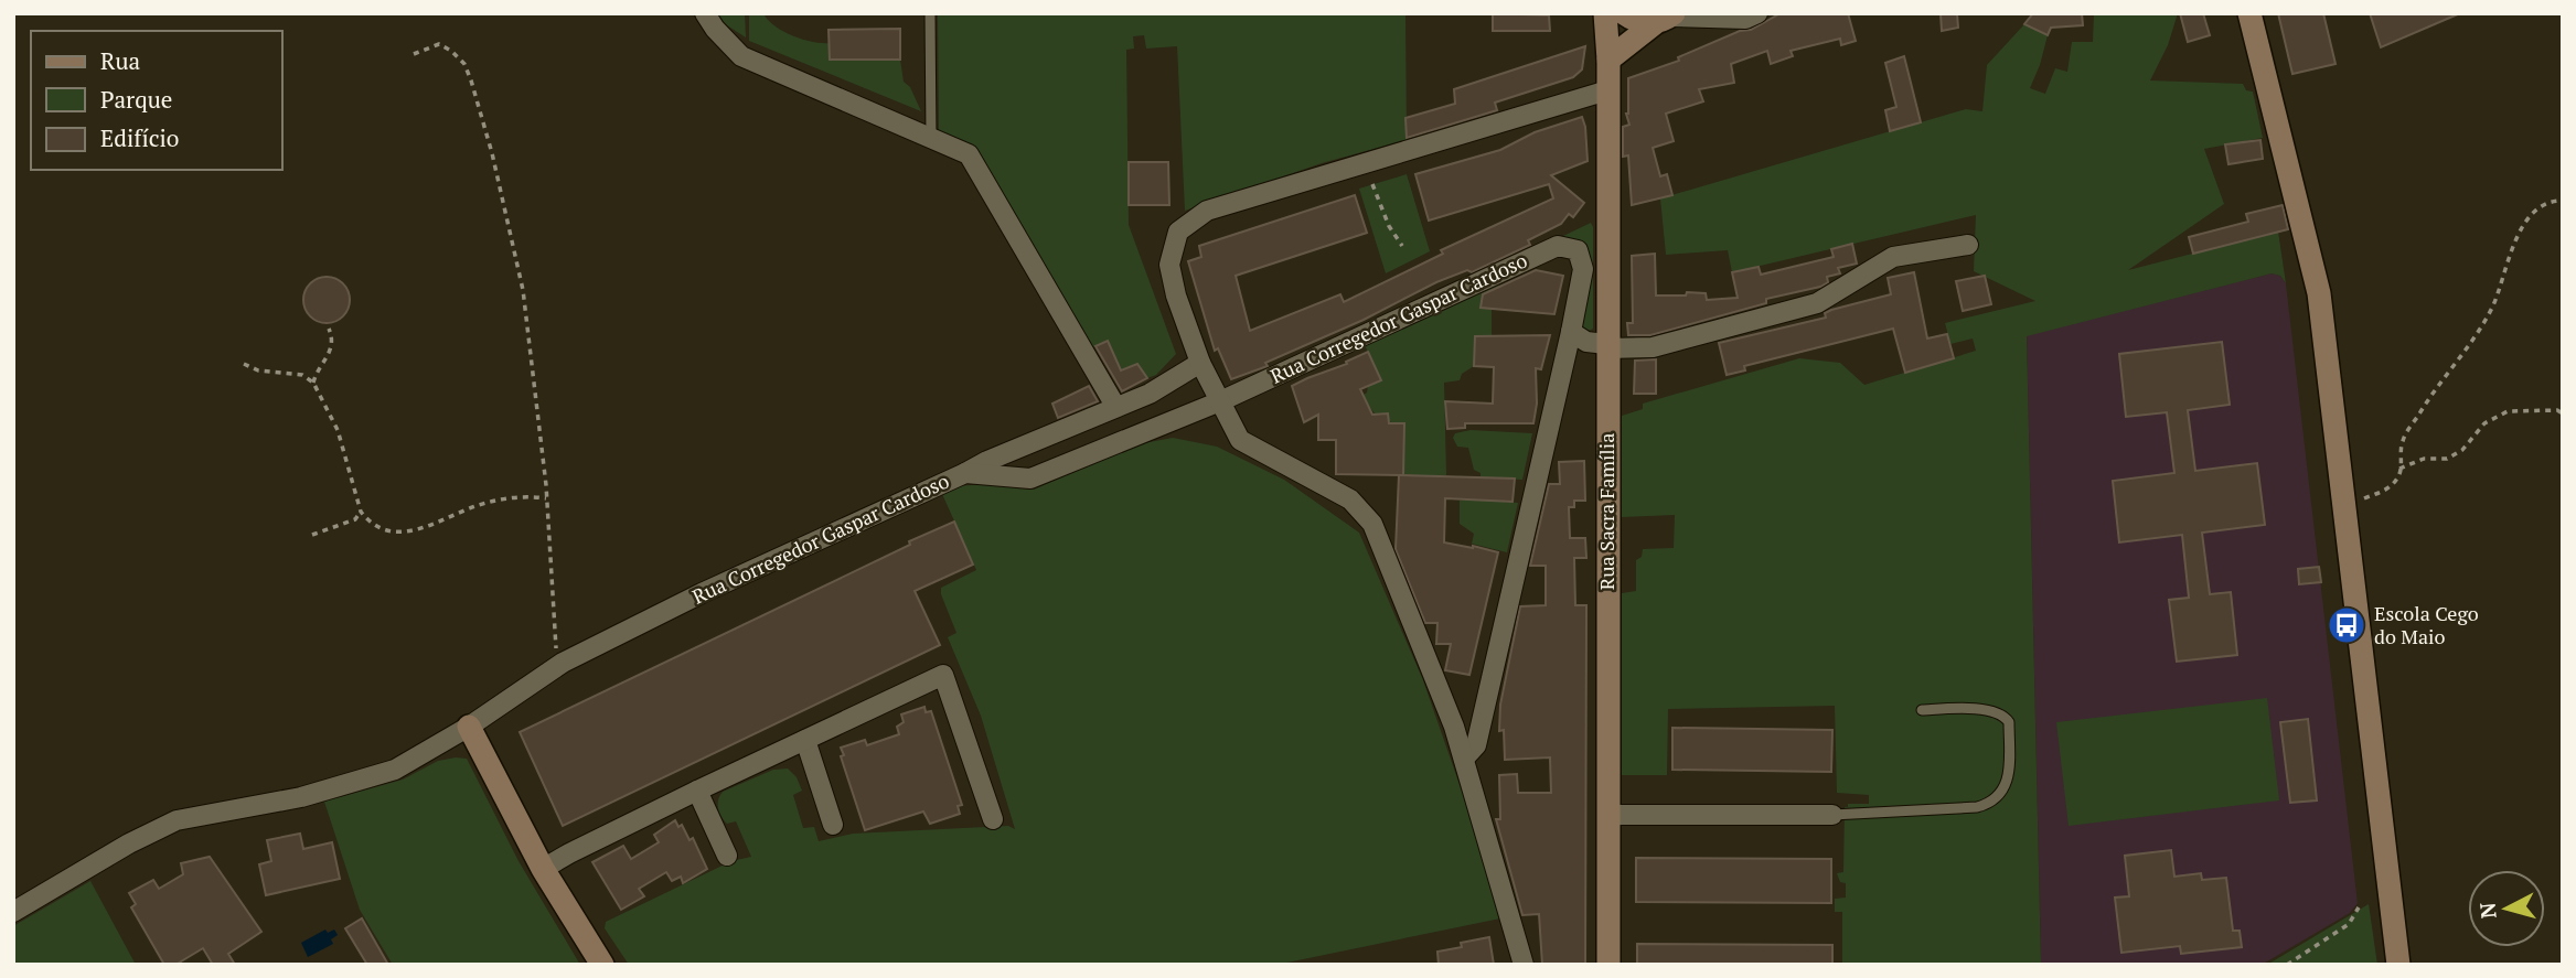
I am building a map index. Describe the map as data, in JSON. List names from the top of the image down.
{
  "streets": {
    "street": ["Rua Corregedor Gaspar Cardoso", "Rua Sacra Família"]
  },
  "places": {
    "bus stop": ["Escola Cego do Maio"]
  },
  "legend": ["Rua", "Parque", "Edifício"],
  "north": "left"
}
